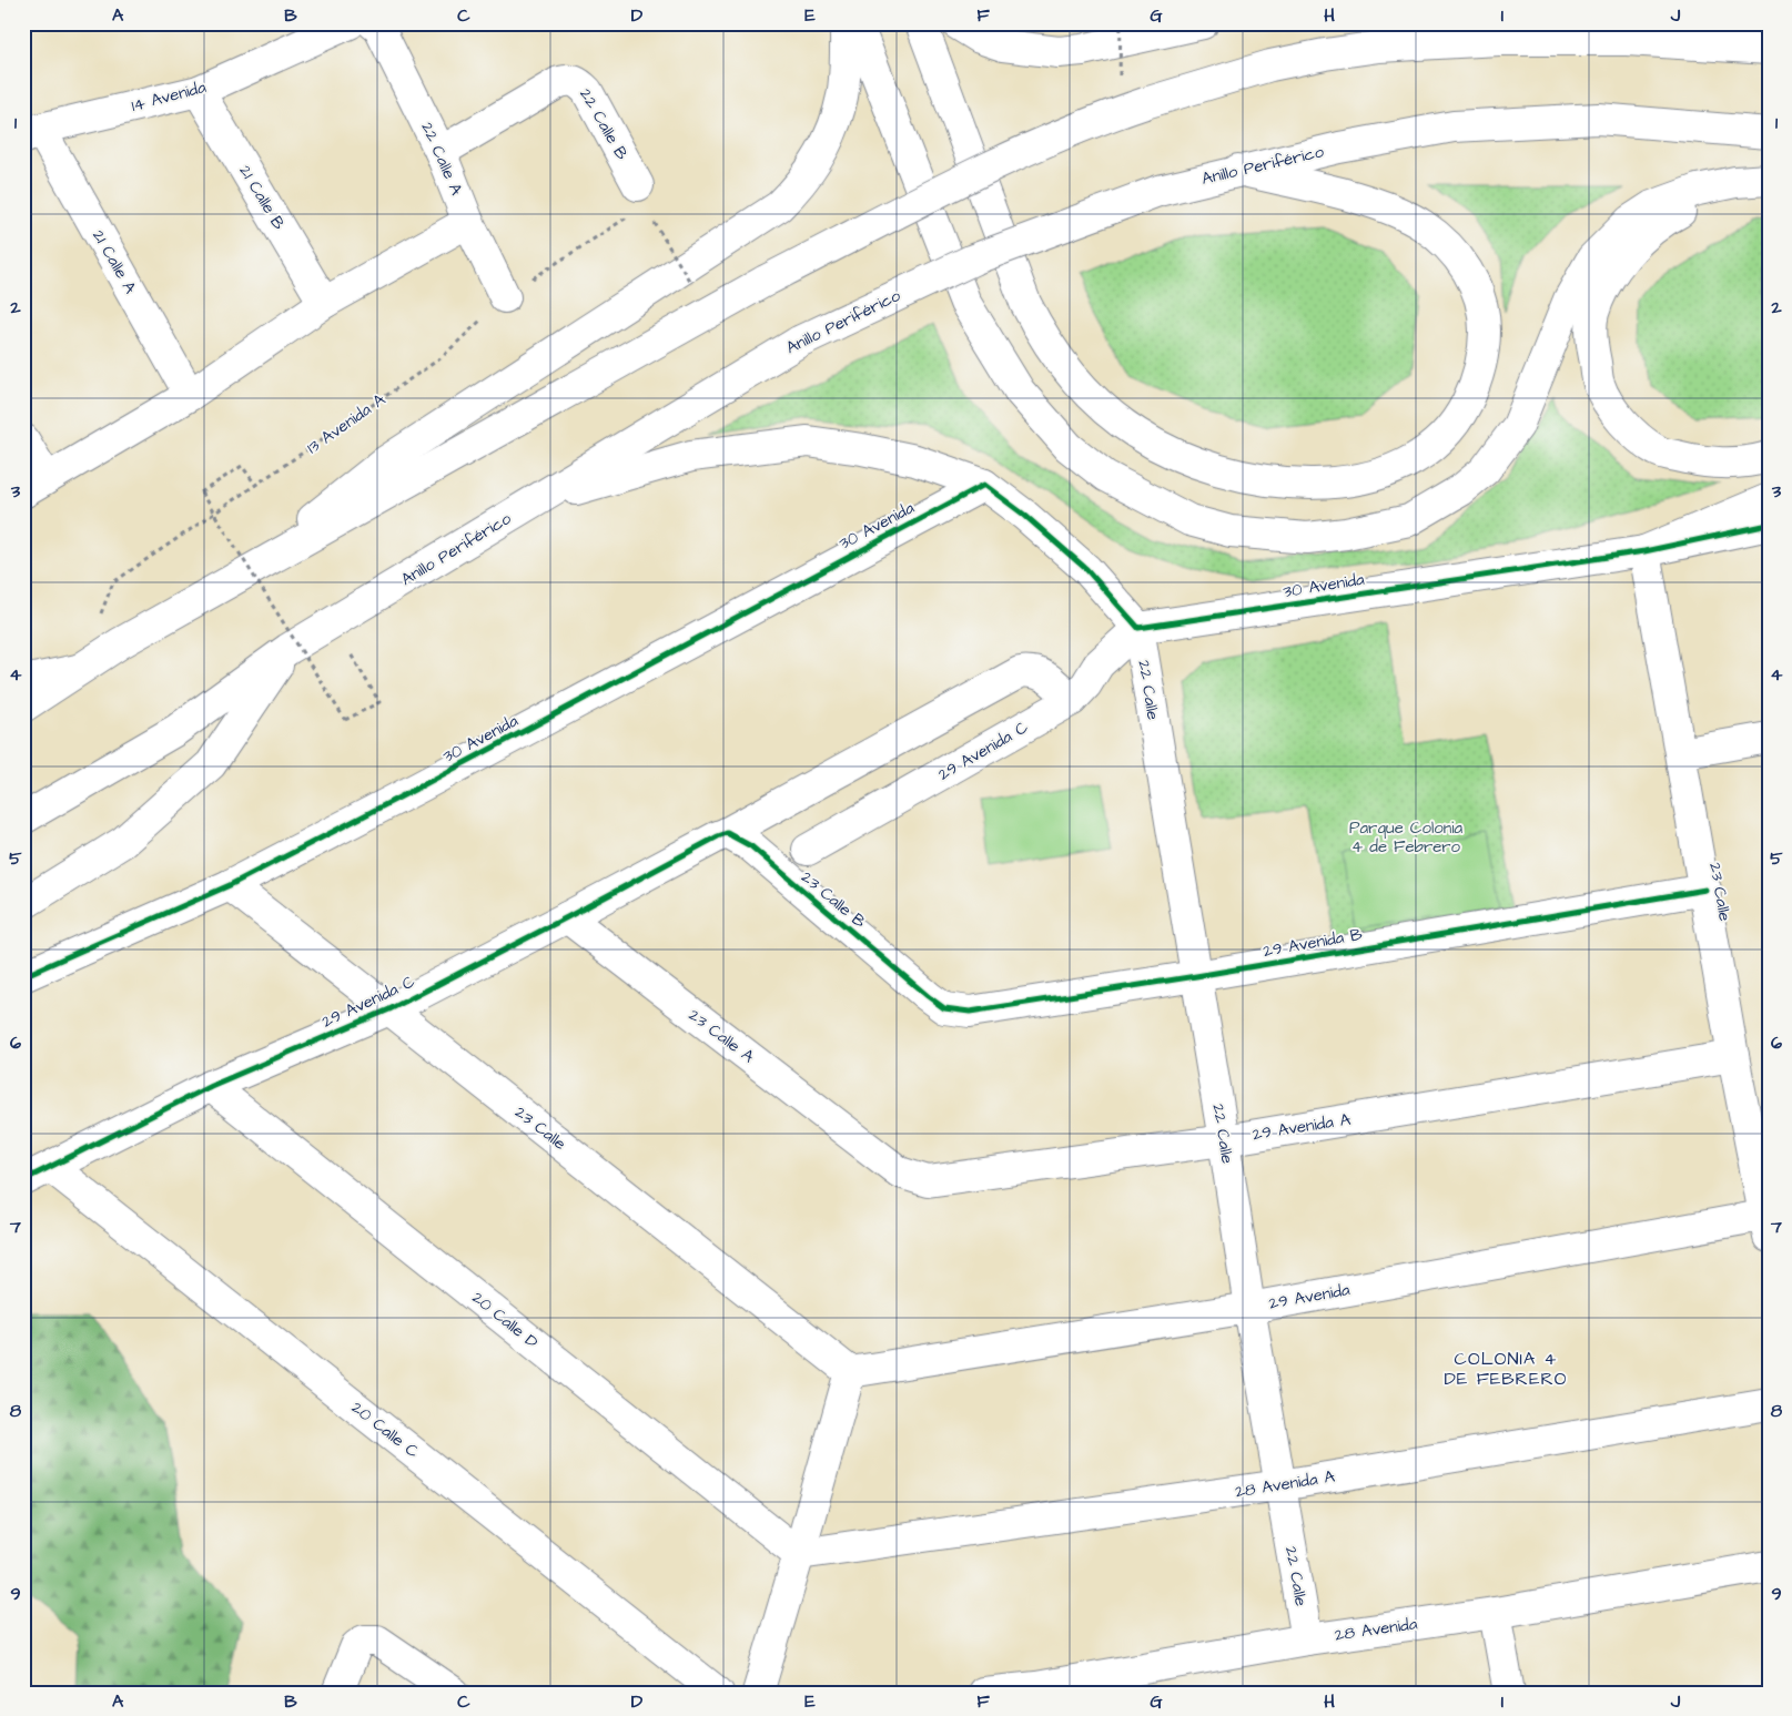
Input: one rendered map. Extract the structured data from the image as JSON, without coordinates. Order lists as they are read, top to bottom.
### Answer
{
  "streets": {
    "main road": [
      "14 Avenida",
      "22 Calle B",
      "22 Calle A",
      "Anillo Periférico",
      "21 Calle B",
      "21 Calle A",
      "30 Avenida",
      "22 Calle",
      "29 Avenida C",
      "23 Calle",
      "23 Calle B",
      "29 Avenida B",
      "23 Calle A",
      "29 Avenida A",
      "29 Avenida",
      "20 Calle D",
      "20 Calle C",
      "28 Avenida A",
      "28 Avenida"
    ],
    "path": ["13 Avenida A"]
  },
  "crossings": [
    ["14 Avenida", "21 Calle B"],
    ["14 Avenida", "21 Calle A"],
    ["22 Calle B", "22 Calle A"],
    ["22 Calle A", "13 Avenida A"],
    ["30 Avenida", "22 Calle"],
    ["30 Avenida", "29 Avenida C"],
    ["30 Avenida", "23 Calle"],
    ["22 Calle", "29 Avenida C"],
    ["22 Calle", "29 Avenida B"],
    ["22 Calle", "29 Avenida A"],
    ["22 Calle", "29 Avenida"],
    ["22 Calle", "28 Avenida A"],
    ["22 Calle", "28 Avenida"],
    ["29 Avenida C", "23 Calle"],
    ["29 Avenida C", "23 Calle B"],
    ["29 Avenida C", "23 Calle A"],
    ["29 Avenida C", "20 Calle D"],
    ["29 Avenida C", "20 Calle C"],
    ["23 Calle", "29 Avenida B"],
    ["23 Calle", "29 Avenida A"],
    ["23 Calle", "29 Avenida"],
    ["23 Calle B", "29 Avenida B"],
    ["23 Calle A", "29 Avenida A"],
    ["20 Calle D", "28 Avenida A"]
  ],
  "districts": ["COLONIA 4 DE FEBRERO"],
  "parks": ["Parque Colonia 4 de Febrero"],
  "grid": {
    "columns": [
      "A",
      "B",
      "C",
      "D",
      "E",
      "F",
      "G",
      "H",
      "I",
      "J"
    ],
    "rows": [
      "1",
      "2",
      "3",
      "4",
      "5",
      "6",
      "7",
      "8",
      "9"
    ]
  }
}
